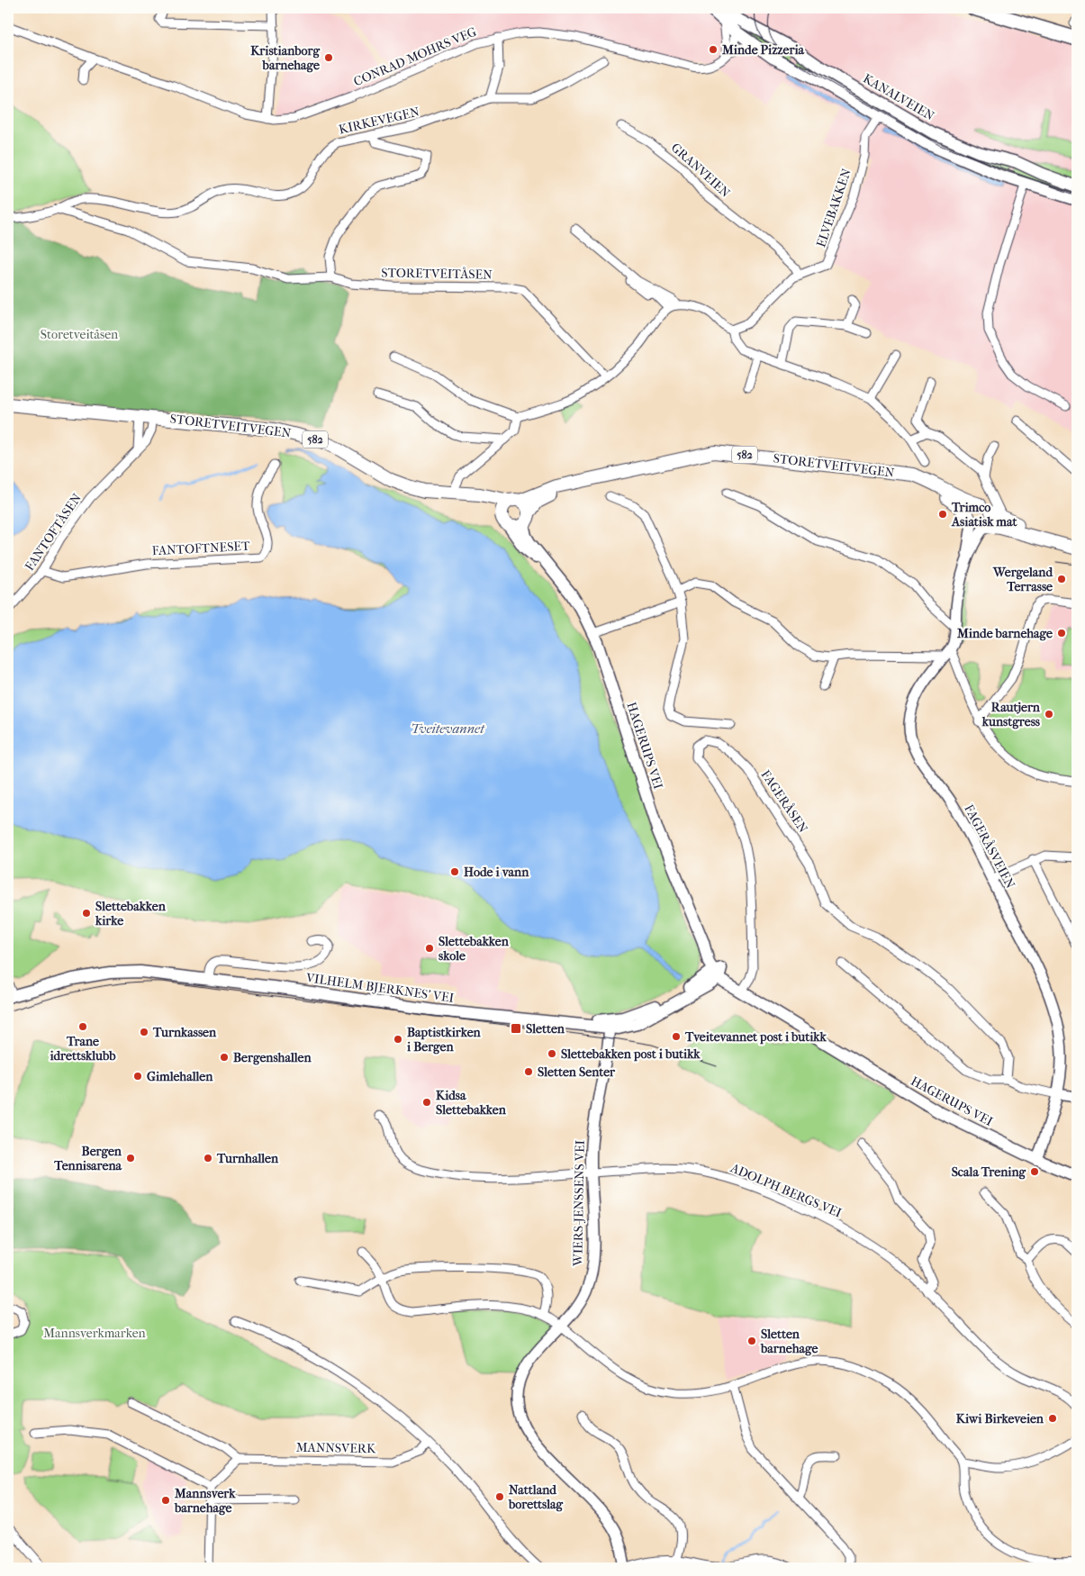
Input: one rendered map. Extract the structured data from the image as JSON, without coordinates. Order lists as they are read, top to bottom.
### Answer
{
  "streets": {
    "main road": [
      "KANALVEIEN",
      "STORETVEITVEGEN",
      "582",
      "HAGERUPS VEI",
      "VILHELM BJERKNES' VEI"
    ],
    "street": [
      "CONRAD MOHRS VEG",
      "KIRKEVEGEN",
      "GRANVEIEN",
      "ELVEBAKKEN",
      "STORETVEITÅSEN",
      "FANTOFTÅSEN",
      "FANTOFTNESET",
      "FAGERÅSEN",
      "FAGERÅSVEIEN",
      "ADOLPH BERGS VEI",
      "WIERS-JENSSENS VEI",
      "MANNSVERK"
    ]
  },
  "crossings": [
    ["CONRAD MOHRS VEG", "KANALVEIEN"],
    ["KANALVEIEN", "ELVEBAKKEN"],
    ["KIRKEVEGEN", "STORETVEITÅSEN"],
    ["GRANVEIEN", "ELVEBAKKEN"],
    ["STORETVEITVEGEN", "582"],
    ["STORETVEITVEGEN", "FANTOFTÅSEN"],
    ["STORETVEITVEGEN", "HAGERUPS VEI"],
    ["STORETVEITVEGEN", "FAGERÅSVEIEN"],
    ["582", "FAGERÅSVEIEN"],
    ["FANTOFTÅSEN", "FANTOFTNESET"],
    ["HAGERUPS VEI", "FAGERÅSEN"],
    ["HAGERUPS VEI", "FAGERÅSVEIEN"],
    ["HAGERUPS VEI", "VILHELM BJERKNES' VEI"],
    ["VILHELM BJERKNES' VEI", "WIERS-JENSSENS VEI"],
    ["ADOLPH BERGS VEI", "WIERS-JENSSENS VEI"]
  ],
  "water": ["Tveitevannet"],
  "parks": ["Storetveitåsen", "Mannsverkmarken"],
  "places": {
    "other": [
      "Minde Pizzeria",
      "Kristianborg barnehage",
      "Trimco Asiatisk mat",
      "Wergeland Terrasse",
      "Minde barnehage",
      "Rautjern kunstgress",
      "Hode i vann",
      "Slettebakken kirke",
      "Slettebakken skole",
      "Trane idrettsklubb",
      "Turnkassen",
      "Tveitevannet post i butikk",
      "Baptistkirken i Bergen",
      "Slettebakken post i butikk",
      "Bergenshallen",
      "Sletten Senter",
      "Gimlehallen",
      "Kidsa Slettebakken",
      "Bergen Tennisarena",
      "Turnhallen",
      "Scala Trening",
      "Sletten barnehage",
      "Kiwi Birkeveien",
      "Nattland borettslag",
      "Mannsverk barnehage"
    ],
    "transit": ["Sletten"]
  }
}
